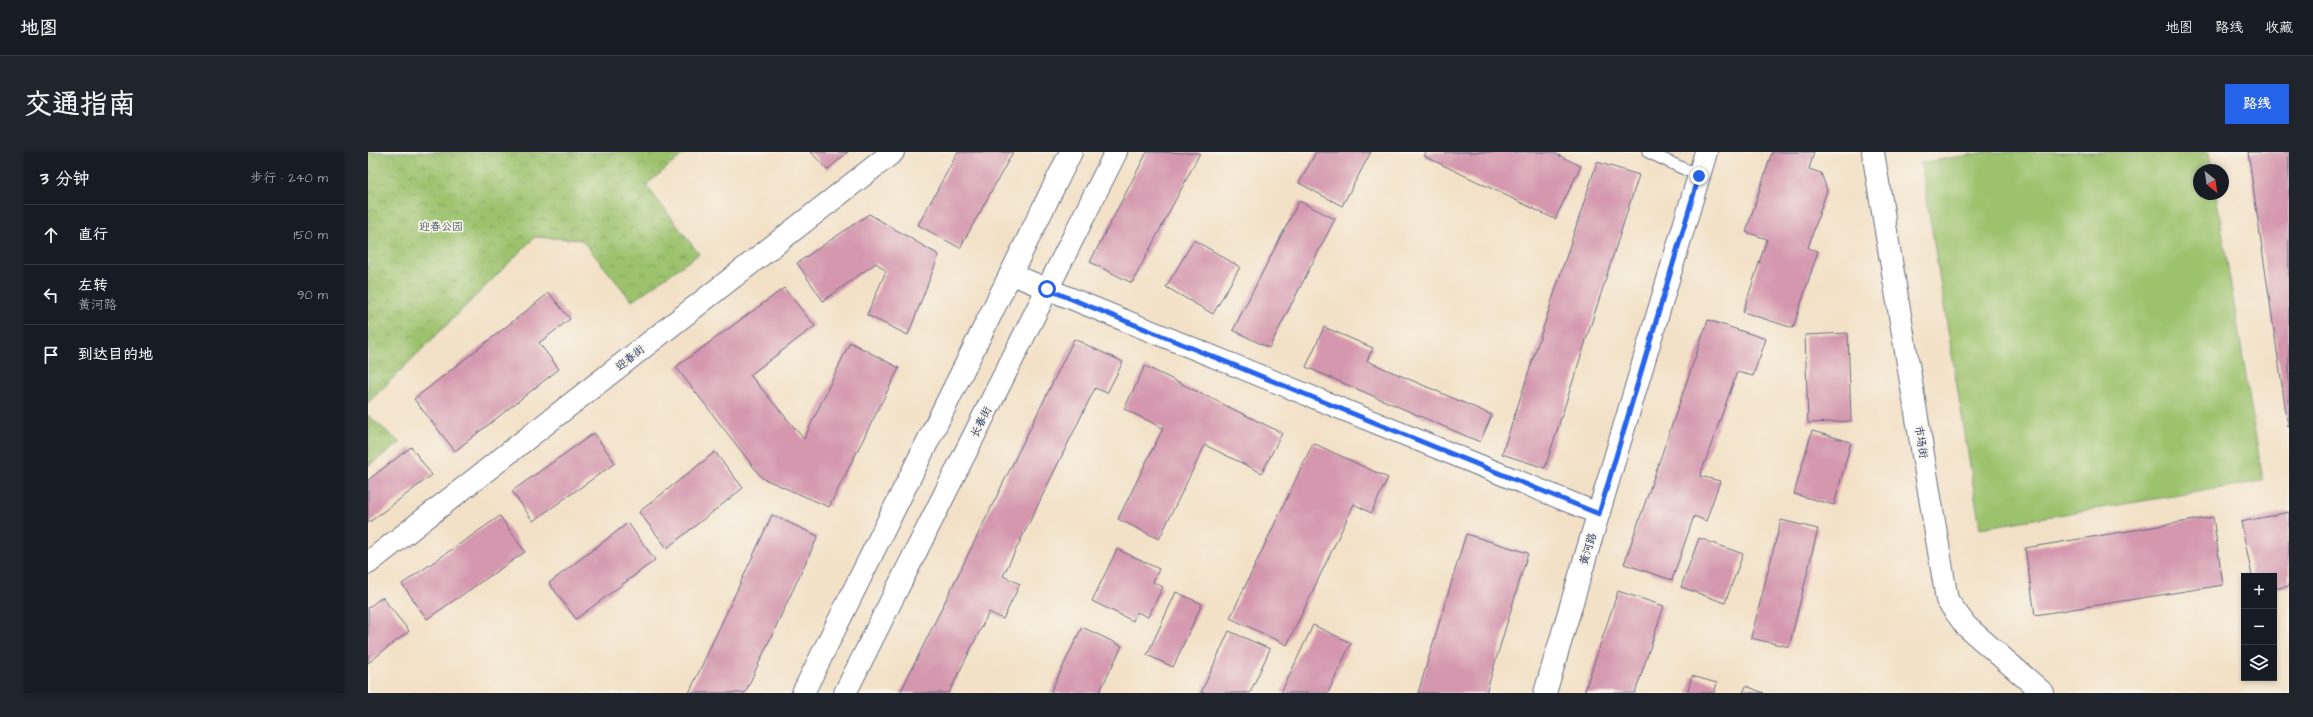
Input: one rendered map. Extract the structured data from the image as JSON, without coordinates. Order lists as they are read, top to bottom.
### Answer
{
  "streets": {
    "street": [
      "迎春街",
      "长春街",
      "市场街",
      "黄河路"
    ]
  },
  "parks": ["迎春公园"],
  "north": "bottom right",
  "page": {
    "header": "地图",
    "nav": ["地图", "路线", "收藏"],
    "title": "交通指南",
    "buttons": "路线",
    "heading": ["3 分钟", "步行 · 240 m"],
    "list": [
      ["直行", "150 m"],
      ["左转", "黄河路", "90 m"],
      "到达目的地"
    ],
    "map_buttons": ["+", "−"]
  }
}
